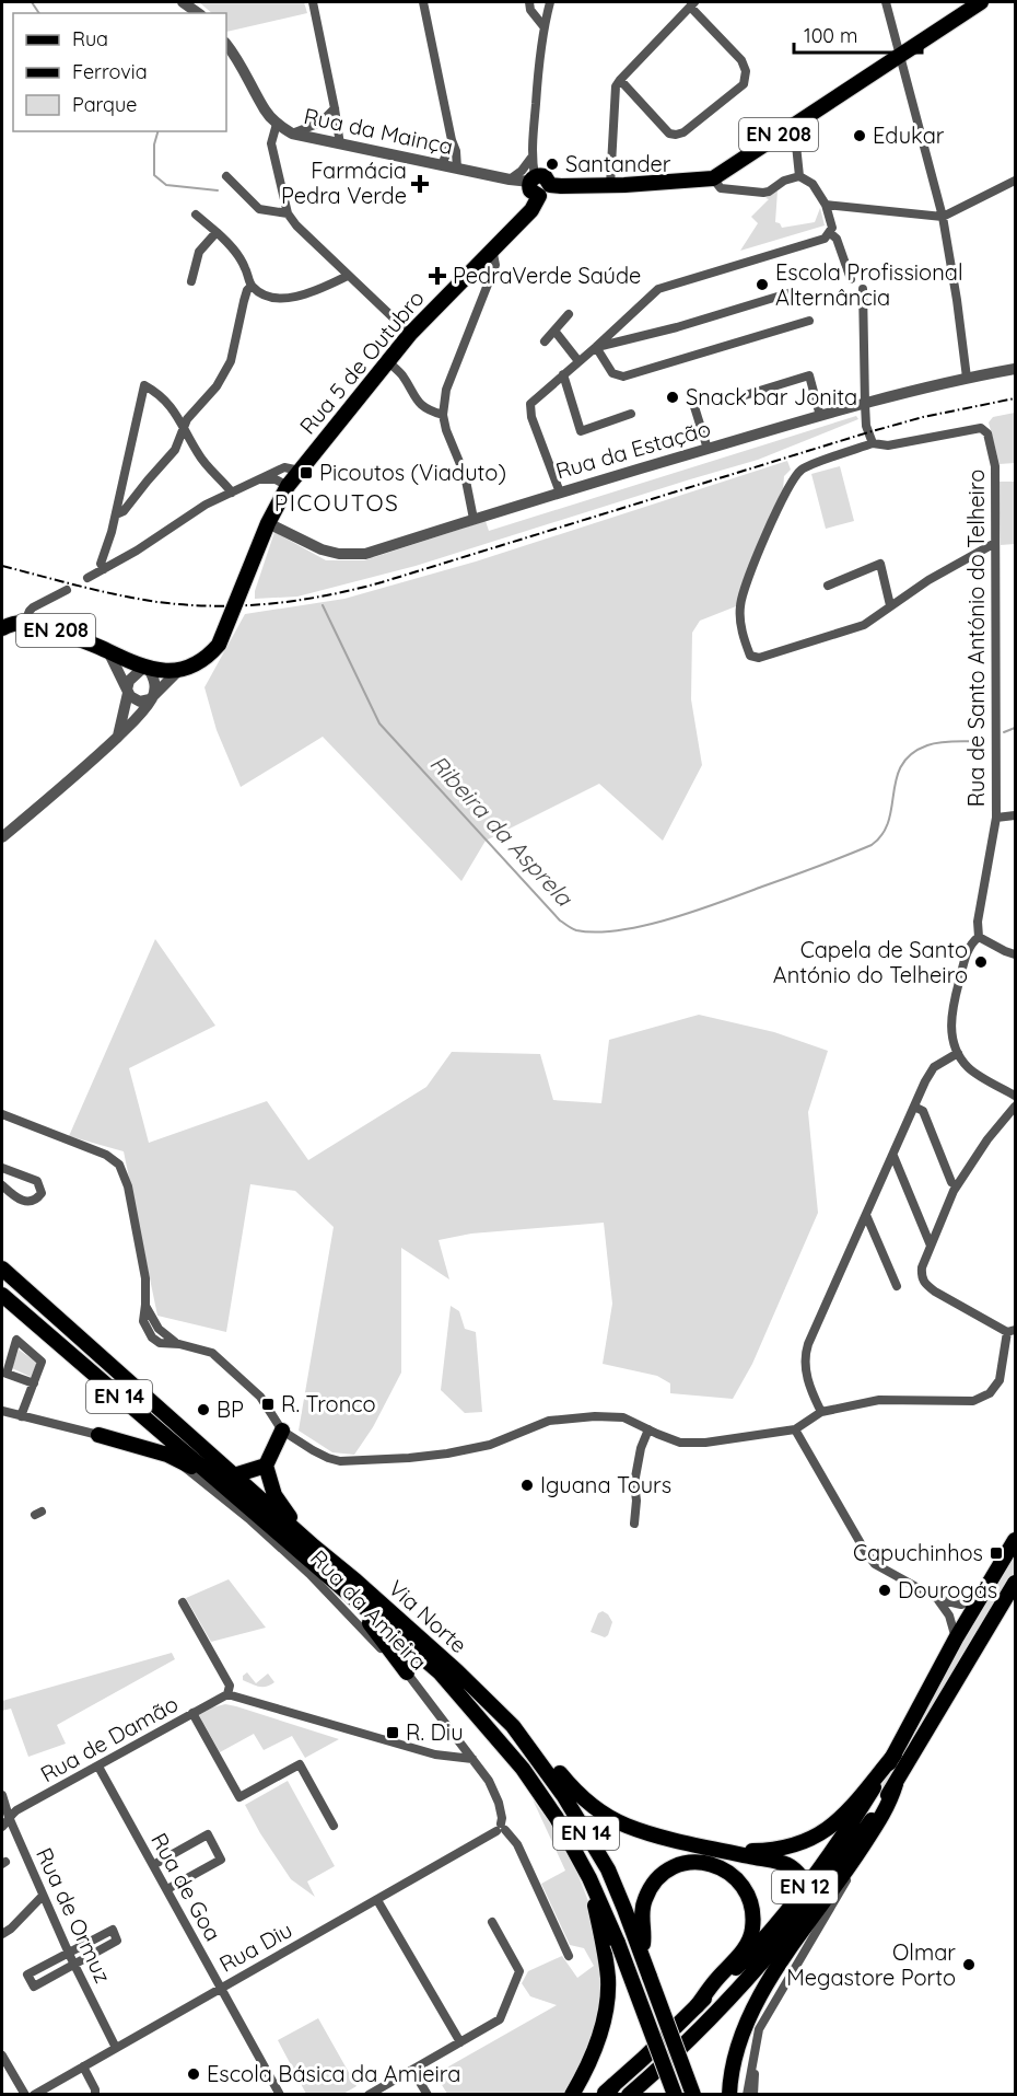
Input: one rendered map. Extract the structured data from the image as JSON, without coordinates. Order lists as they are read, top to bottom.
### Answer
{
  "streets": {
    "main road": [
      "EN 208",
      "Rua 5 de Outubro",
      "EN 14",
      "Via Norte",
      "EN 12"
    ],
    "street": [
      "Rua da Mainça",
      "Rua da Estação",
      "Rua de Santo António do Telheiro",
      "Rua da Amieira",
      "Rua de Damão",
      "Rua de Goa",
      "Rua de Ormuz",
      "Rua Diu"
    ]
  },
  "crossings": [
    ["EN 208", "Rua 5 de Outubro"],
    ["Rua 5 de Outubro", "Rua da Estação"],
    ["Rua da Amieira", "Rua Diu"],
    ["Rua de Damão", "Rua de Goa"],
    ["Rua de Damão", "Rua de Ormuz"],
    ["Rua de Goa", "Rua Diu"],
    ["Rua de Ormuz", "Rua Diu"]
  ],
  "districts": ["PICOUTOS"],
  "water": ["Ribeira da Asprela"],
  "places": {
    "other": [
      "Edukar",
      "Santander",
      "Escola Profissional Alternância",
      "Snack bar Jonita",
      "Capela de Santo António do Telheiro",
      "BP",
      "Iguana Tours",
      "Dourogás",
      "Olmar Megastore Porto",
      "Escola Básica da Amieira"
    ],
    "health": ["Farmácia Pedra Verde", "PedraVerde Saúde"],
    "transit": [
      "Picoutos (Viaduto)",
      "R. Tronco",
      "Capuchinhos",
      "R. Diu"
    ]
  },
  "legend": ["Rua", "Ferrovia", "Parque"],
  "scale_bar": "100 m"
}
